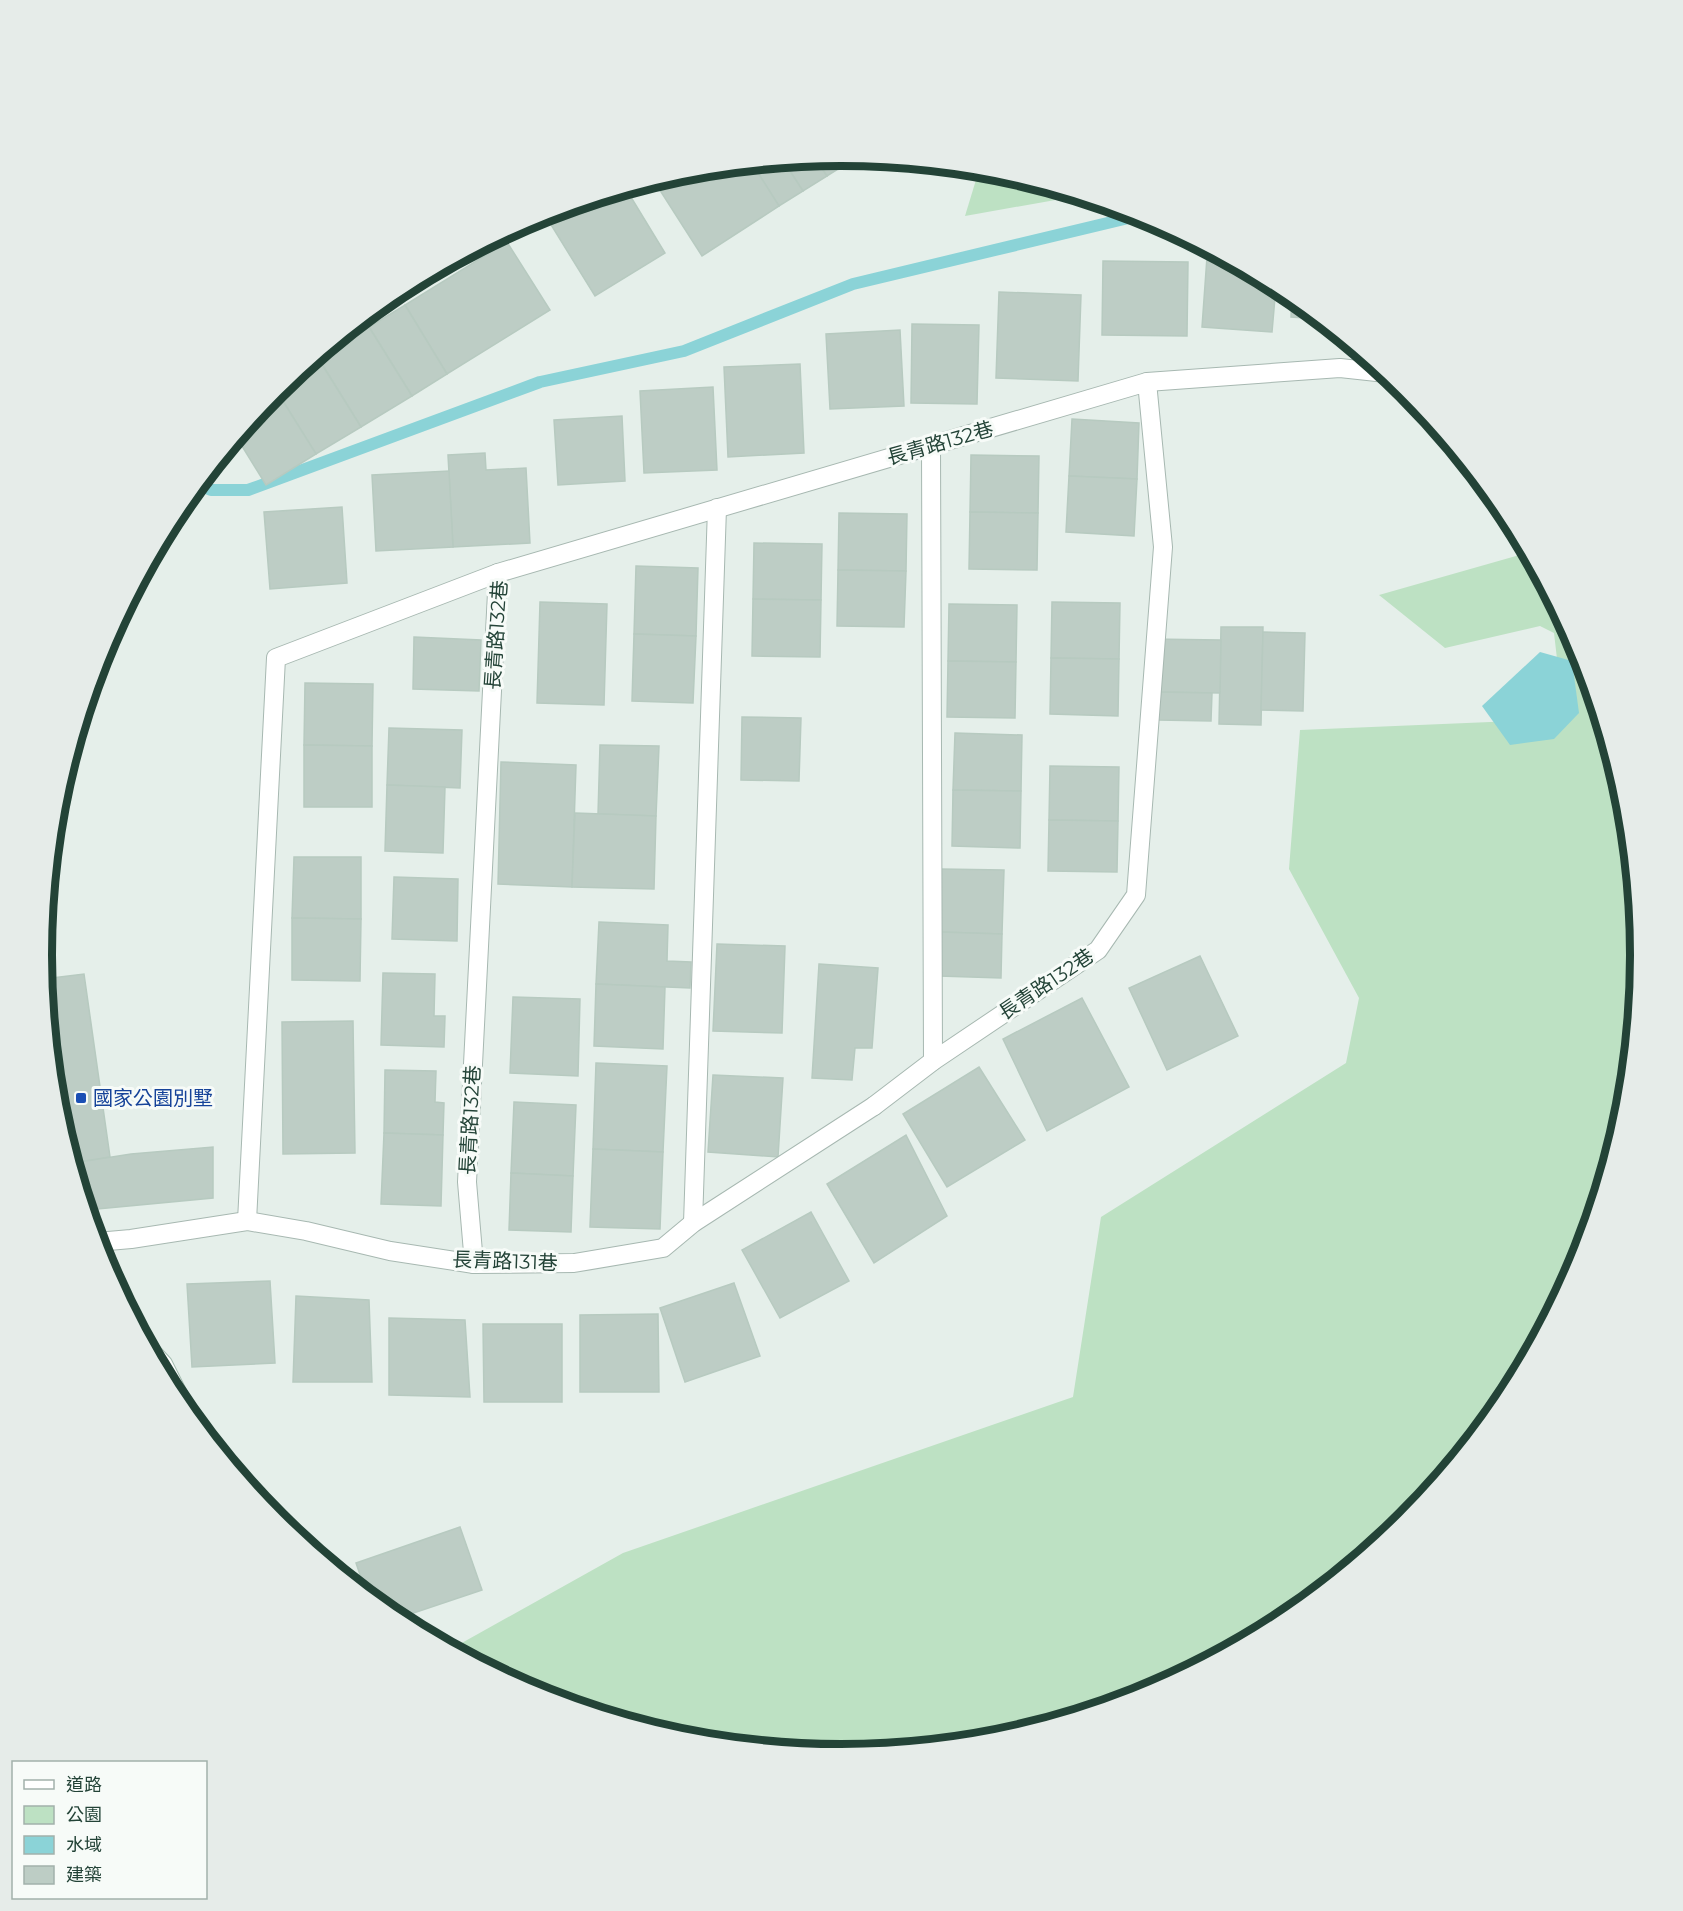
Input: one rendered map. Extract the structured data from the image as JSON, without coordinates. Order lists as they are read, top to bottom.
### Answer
{
  "streets": {
    "street": ["長青路132巷", "長青路131巷"]
  },
  "crossings": [
    ["長青路132巷", "長青路131巷"]
  ],
  "places": {
    "transit": ["國家公園別墅"]
  },
  "legend": [
    "道路",
    "公園",
    "水域",
    "建築"
  ]
}
